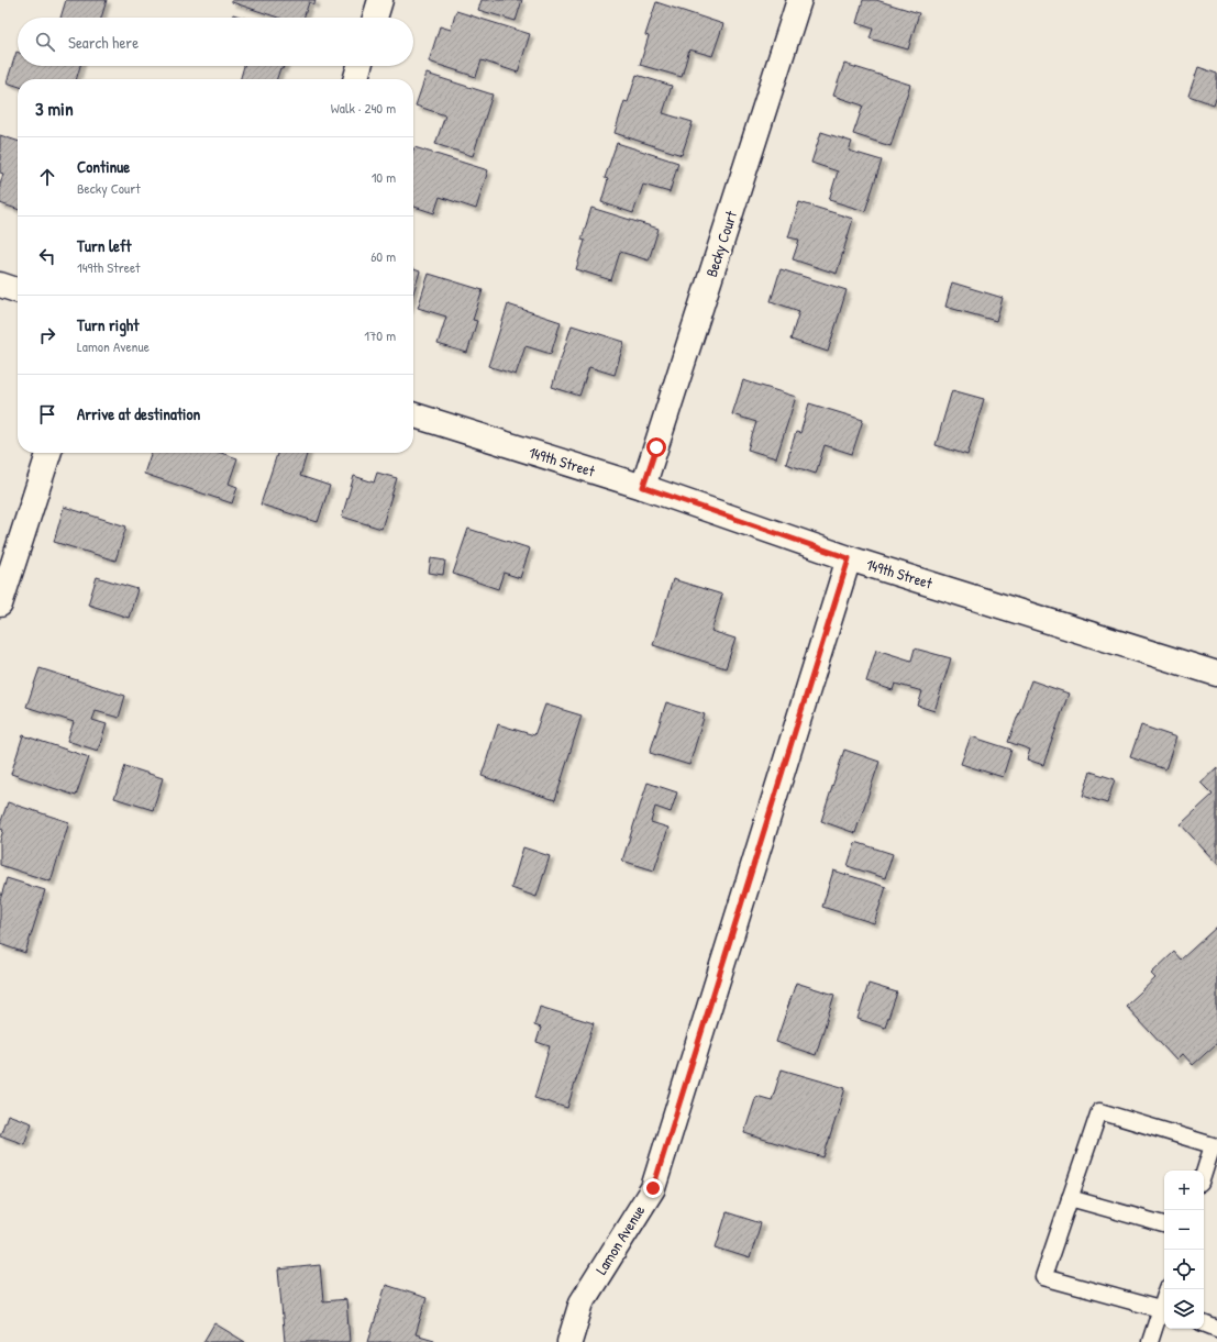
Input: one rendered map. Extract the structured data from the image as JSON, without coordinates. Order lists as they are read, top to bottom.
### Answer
{
  "streets": {
    "street": ["Becky Court", "149th Street", "Lamon Avenue"]
  },
  "crossings": [
    ["Becky Court", "149th Street"],
    ["149th Street", "Lamon Avenue"]
  ],
  "page": {
    "search": "Search here",
    "heading": ["3 min", "Walk · 240 m"],
    "list": [
      ["Continue", "Becky Court", "10 m"],
      ["Turn left", "149th Street", "60 m"],
      ["Turn right", "Lamon Avenue", "170 m"],
      "Arrive at destination"
    ],
    "map_buttons": ["+", "−"]
  }
}
